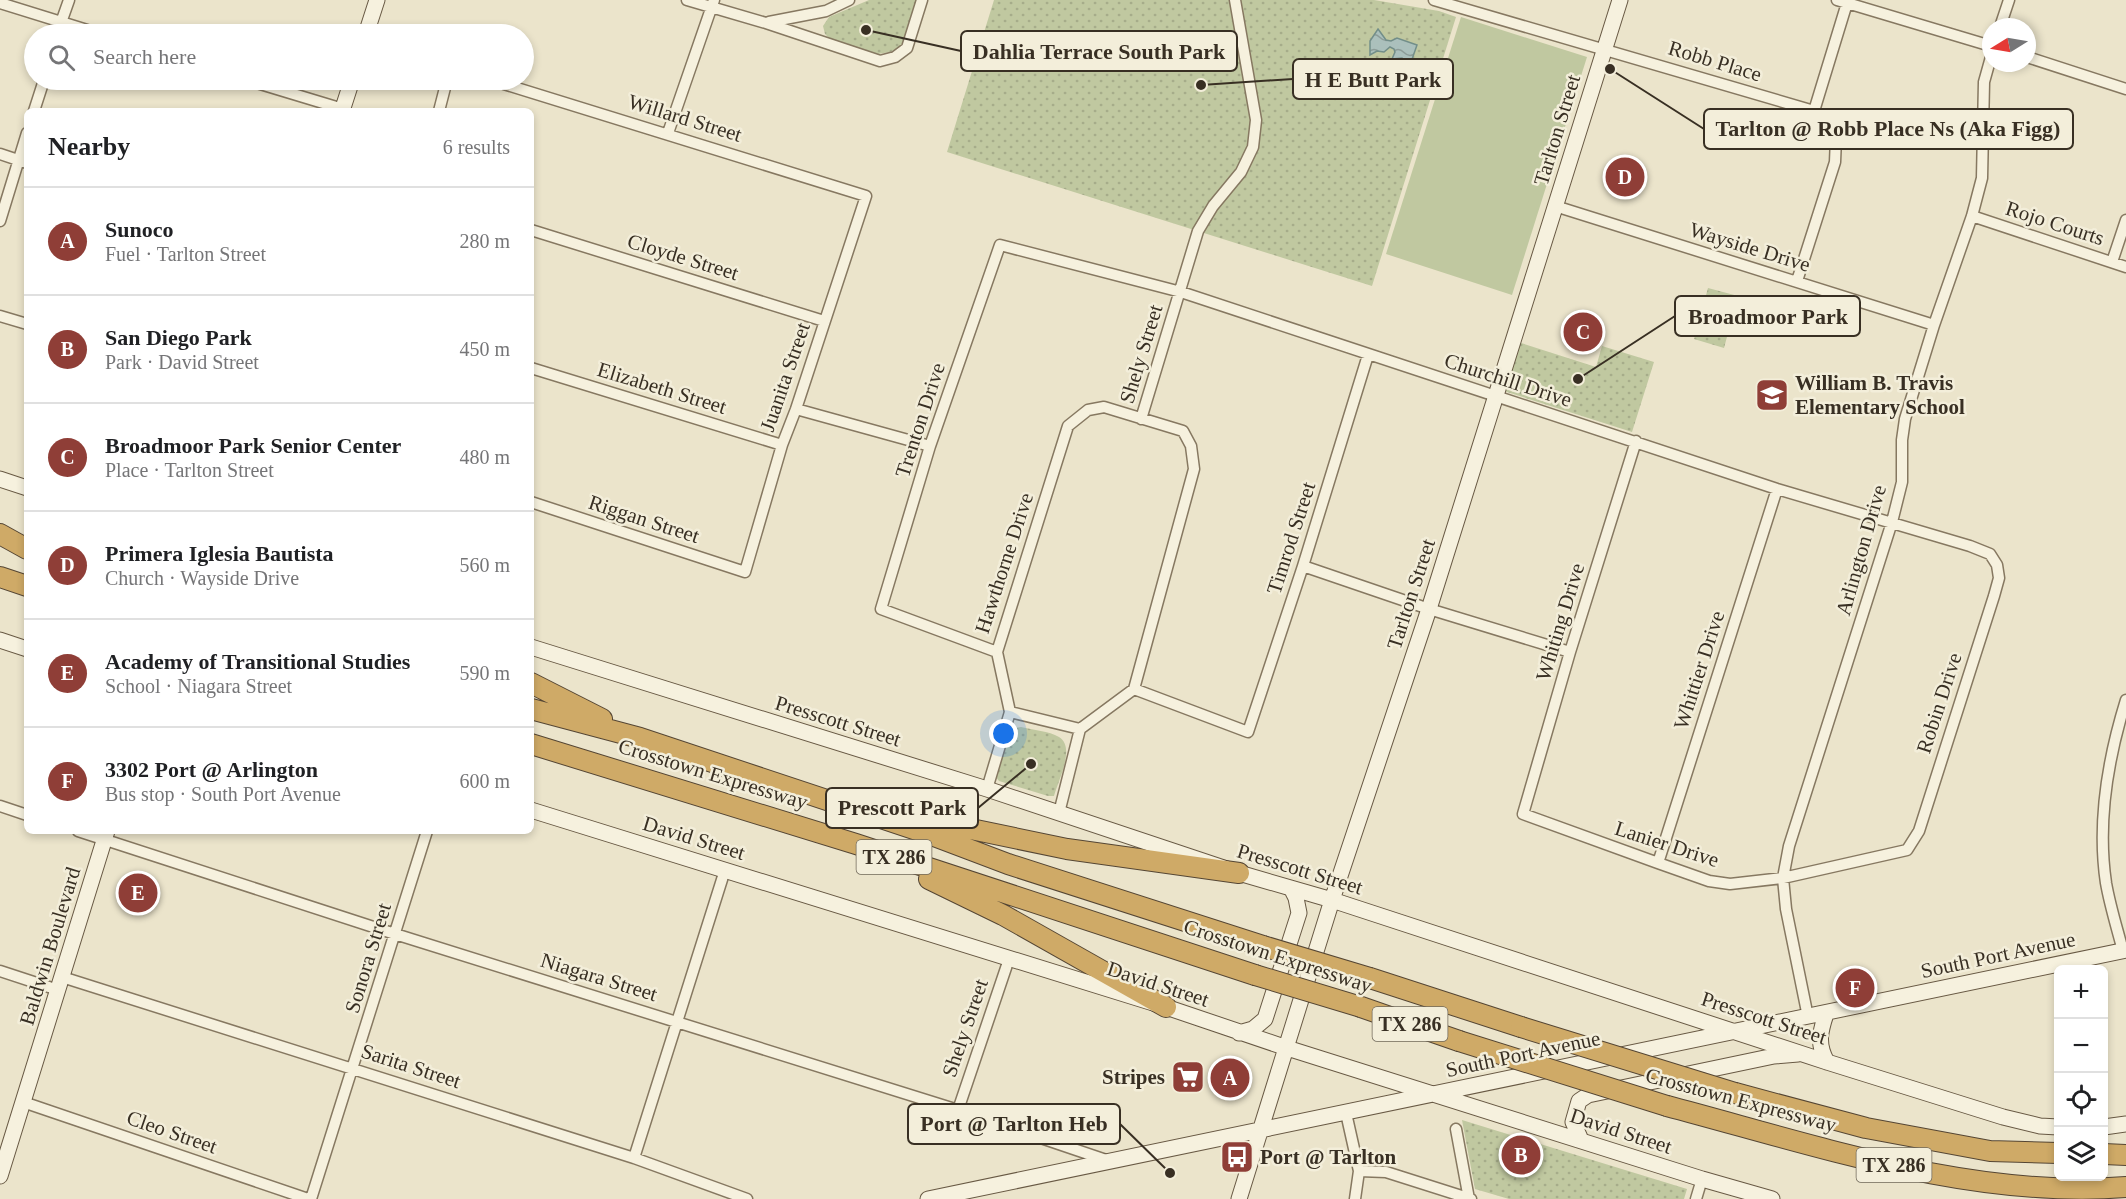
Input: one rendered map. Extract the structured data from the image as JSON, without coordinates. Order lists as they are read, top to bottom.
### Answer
{
  "streets": {
    "highway": ["Crosstown Expressway", "TX 286"],
    "main road": [
      "Tarlton Street",
      "Presscott Street",
      "David Street",
      "Baldwin Boulevard",
      "South Port Avenue"
    ],
    "street": [
      "Robb Place",
      "Willard Street",
      "Rojo Courts",
      "Wayside Drive",
      "Cloyde Street",
      "Shely Street",
      "Juanita Street",
      "Churchill Drive",
      "Elizabeth Street",
      "Trenton Drive",
      "Riggan Street",
      "Timrod Street",
      "Arlington Drive",
      "Hawthorne Drive",
      "Whiting Drive",
      "Whittier Drive",
      "Robin Drive",
      "Lanier Drive",
      "Sonora Street",
      "Niagara Street",
      "Sarita Street",
      "Cleo Street"
    ]
  },
  "crossings": [
    ["Robb Place", "Tarlton Street"],
    ["Willard Street", "Juanita Street"],
    ["Tarlton Street", "Wayside Drive"],
    ["Tarlton Street", "Churchill Drive"],
    ["Tarlton Street", "Presscott Street"],
    ["Tarlton Street", "David Street"],
    ["Tarlton Street", "South Port Avenue"],
    ["Rojo Courts", "Arlington Drive"],
    ["Wayside Drive", "Arlington Drive"],
    ["Cloyde Street", "Juanita Street"],
    ["Shely Street", "Churchill Drive"],
    ["Shely Street", "Timrod Street"],
    ["Shely Street", "Hawthorne Drive"],
    ["Shely Street", "David Street"],
    ["Shely Street", "Niagara Street"],
    ["Juanita Street", "Elizabeth Street"],
    ["Juanita Street", "Riggan Street"],
    ["Churchill Drive", "Trenton Drive"],
    ["Churchill Drive", "Timrod Street"],
    ["Churchill Drive", "Arlington Drive"],
    ["Churchill Drive", "Whiting Drive"],
    ["Churchill Drive", "Whittier Drive"],
    ["Churchill Drive", "Robin Drive"],
    ["Trenton Drive", "Hawthorne Drive"],
    ["Arlington Drive", "Lanier Drive"],
    ["Arlington Drive", "South Port Avenue"],
    ["Hawthorne Drive", "Presscott Street"],
    ["Whiting Drive", "Lanier Drive"],
    ["Whittier Drive", "Lanier Drive"],
    ["Robin Drive", "Lanier Drive"],
    ["Presscott Street", "South Port Avenue"],
    ["David Street", "South Port Avenue"],
    ["Baldwin Boulevard", "Niagara Street"],
    ["Baldwin Boulevard", "Sarita Street"],
    ["Baldwin Boulevard", "Cleo Street"],
    ["South Port Avenue", "Niagara Street"],
    ["Sonora Street", "Niagara Street"],
    ["Sonora Street", "Sarita Street"],
    ["Sonora Street", "Cleo Street"]
  ],
  "places": {
    "other": [
      "Dahlia Terrace South Park",
      "Tarlton @ Robb Place Ns (Aka Figg)",
      "H E Butt Park",
      "Broadmoor Park",
      "Prescott Park",
      "Port @ Tarlton Heb"
    ],
    "school or university": ["William B. Travis Elementary School"],
    "supermarket": ["Stripes"],
    "bus stop": ["Port @ Tarlton"]
  },
  "north": "left",
  "page": {
    "search": "Search here",
    "heading": ["Nearby", "6 results"],
    "pins": [
      "D",
      "C",
      "E",
      "F",
      "A",
      "B"
    ],
    "list": [
      {
        "mark": "A",
        "name": "Sunoco",
        "note": "Fuel · Tarlton Street",
        "value": "280 m"
      },
      {
        "mark": "B",
        "name": "San Diego Park",
        "note": "Park · David Street",
        "value": "450 m"
      },
      {
        "mark": "C",
        "name": "Broadmoor Park Senior Center",
        "note": "Place · Tarlton Street",
        "value": "480 m"
      },
      {
        "mark": "D",
        "name": "Primera Iglesia Bautista",
        "note": "Church · Wayside Drive",
        "value": "560 m"
      },
      {
        "mark": "E",
        "name": "Academy of Transitional Studies",
        "note": "School · Niagara Street",
        "value": "590 m"
      },
      {
        "mark": "F",
        "name": "3302 Port @ Arlington",
        "note": "Bus stop · South Port Avenue",
        "value": "600 m"
      }
    ],
    "map_buttons": ["+", "−"]
  }
}
